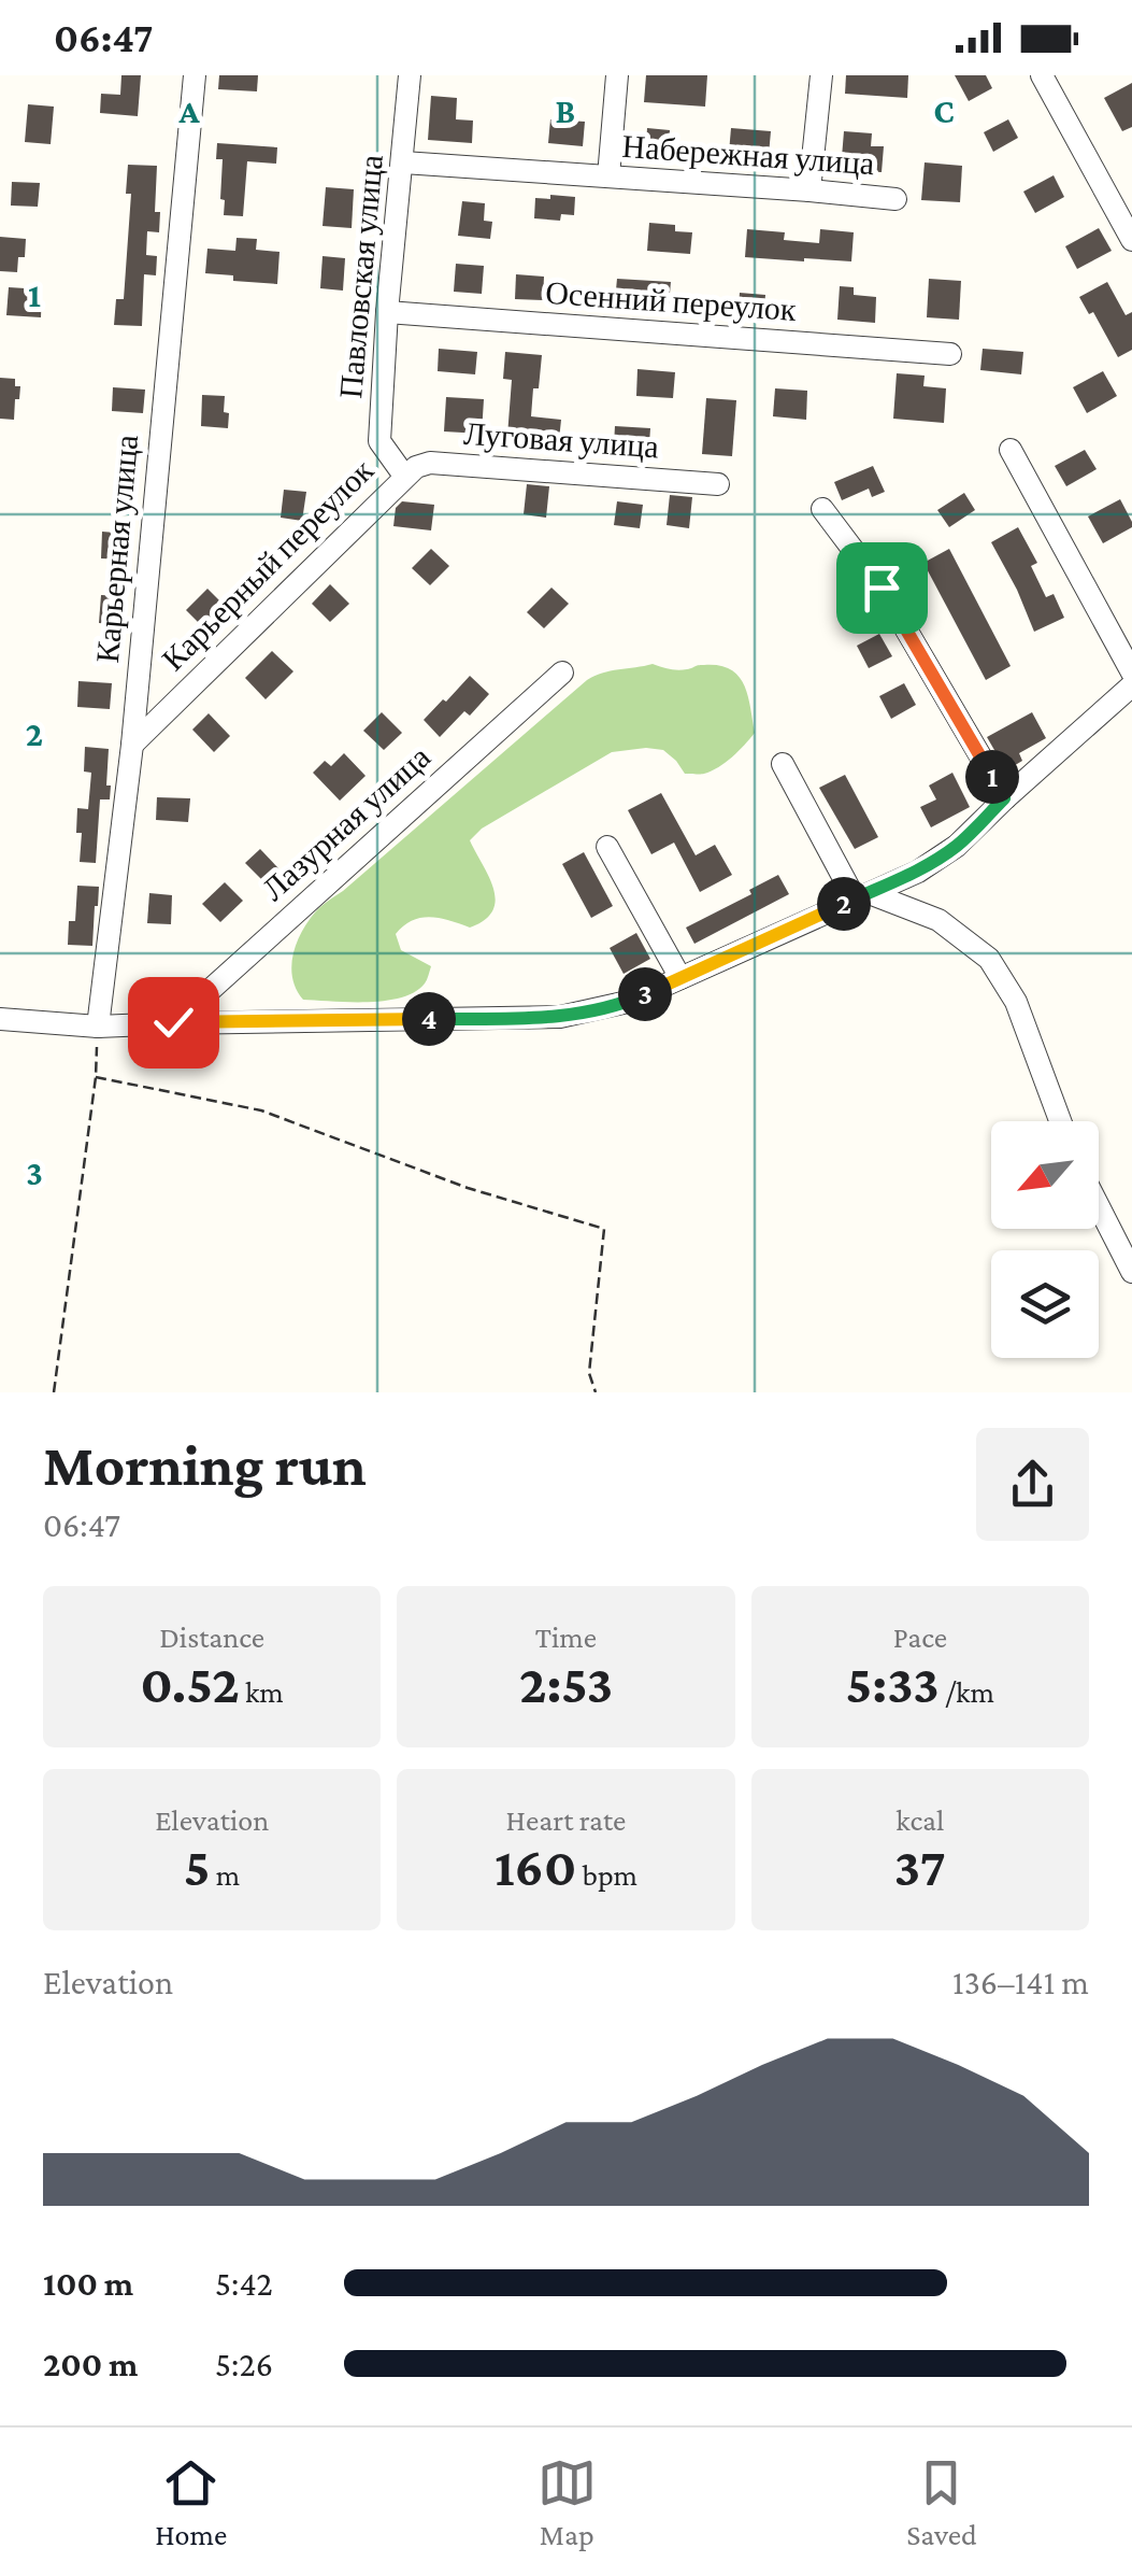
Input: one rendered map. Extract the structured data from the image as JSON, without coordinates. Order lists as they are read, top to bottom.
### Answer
{
  "streets": {
    "street": [
      "Набережная улица",
      "Павловская улица",
      "Осенний переулок",
      "Луговая улица",
      "Карьерная улица",
      "Карьерный переулок",
      "Лазурная улица"
    ]
  },
  "crossings": [
    ["Набережная улица", "Павловская улица"],
    ["Павловская улица", "Осенний переулок"],
    ["Павловская улица", "Луговая улица"],
    ["Павловская улица", "Карьерный переулок"],
    ["Луговая улица", "Карьерный переулок"],
    ["Карьерная улица", "Карьерный переулок"]
  ],
  "north": "bottom left",
  "page": {
    "status": "06:47",
    "pins": [
      "1",
      "2",
      "3",
      "4"
    ],
    "heading": ["Morning run", "06:47"],
    "stats": [
      ["Distance", "0.52 km"],
      ["Time", "2:53"],
      ["Pace", "5:33 /km"],
      ["Elevation", "5 m"],
      ["Heart rate", "160 bpm"],
      ["kcal", "37"]
    ],
    "chart": ["Elevation", "136–141 m"],
    "list": [
      {
        "name": "100 m",
        "note": "5:42"
      },
      {
        "name": "200 m",
        "note": "5:26"
      }
    ],
    "tabs": ["Home", "Map", "Saved"]
  },
  "grid": {
    "columns": ["A", "B", "C"],
    "rows": ["1", "2", "3"]
  }
}
